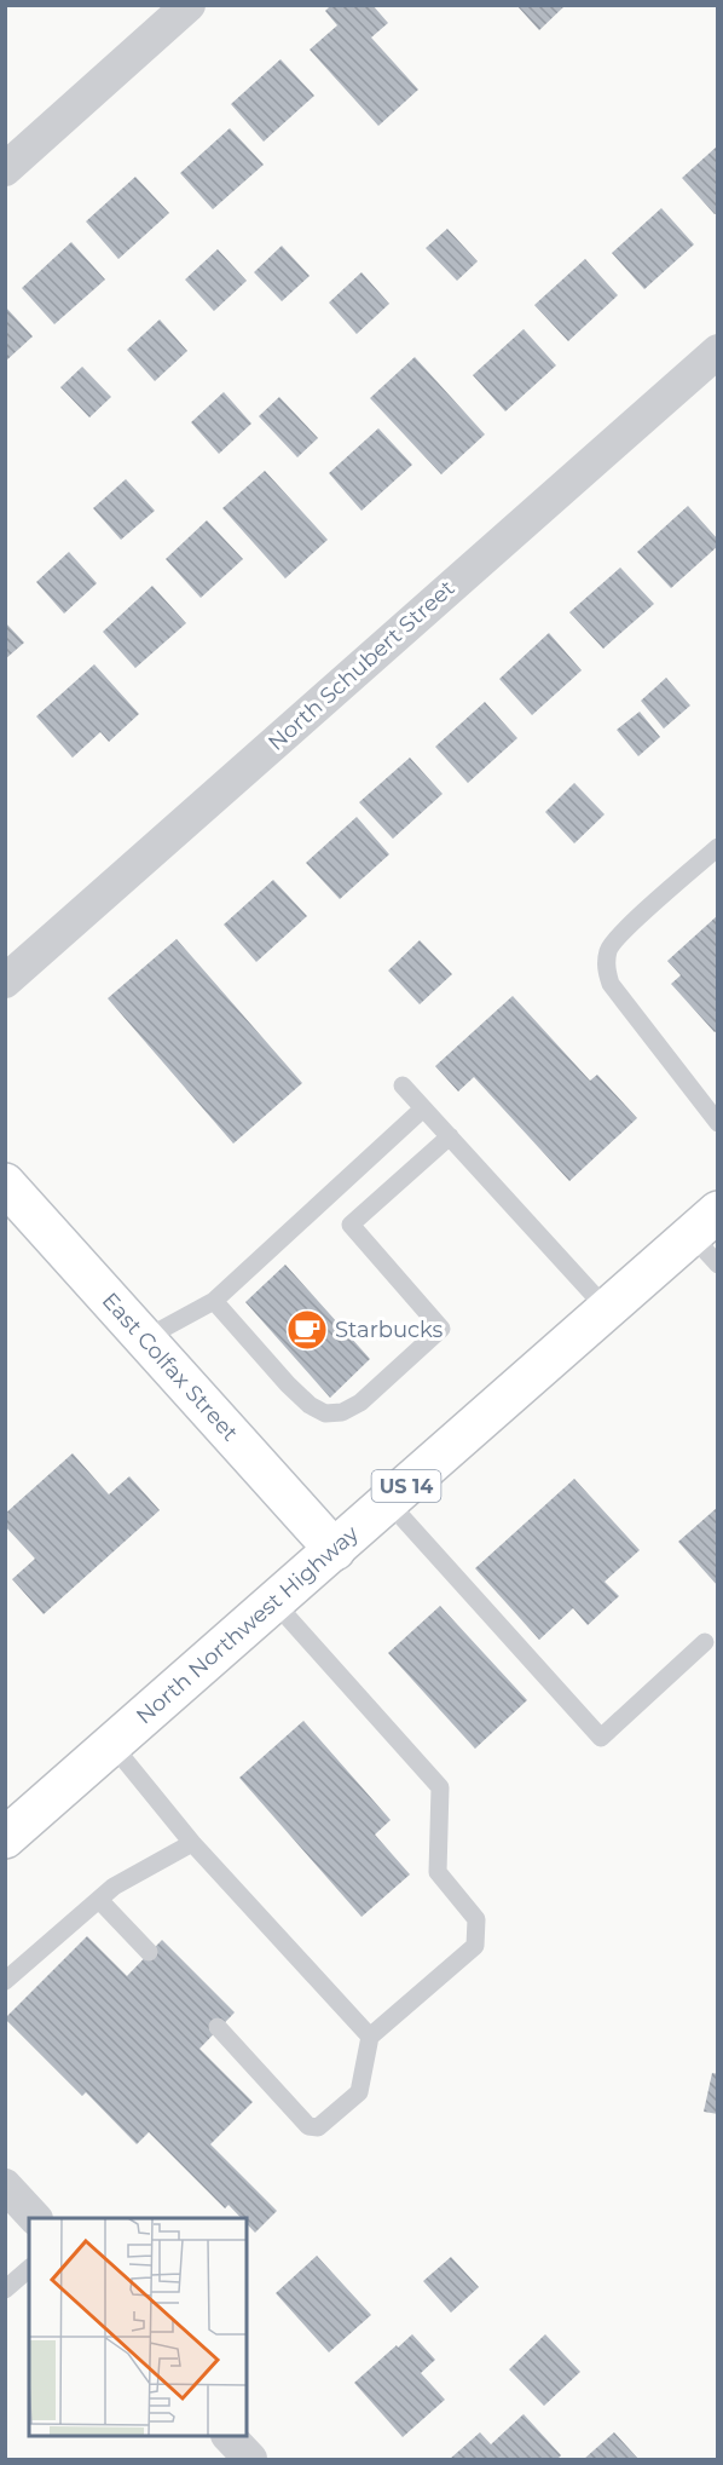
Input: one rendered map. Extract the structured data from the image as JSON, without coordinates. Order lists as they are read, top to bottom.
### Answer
{
  "streets": {
    "main road": ["East Colfax Street", "US 14", "North Northwest Highway"],
    "street": ["North Schubert Street"]
  },
  "crossings": [
    ["East Colfax Street", "North Northwest Highway"]
  ],
  "places": {
    "cafe": ["Starbucks"]
  }
}
